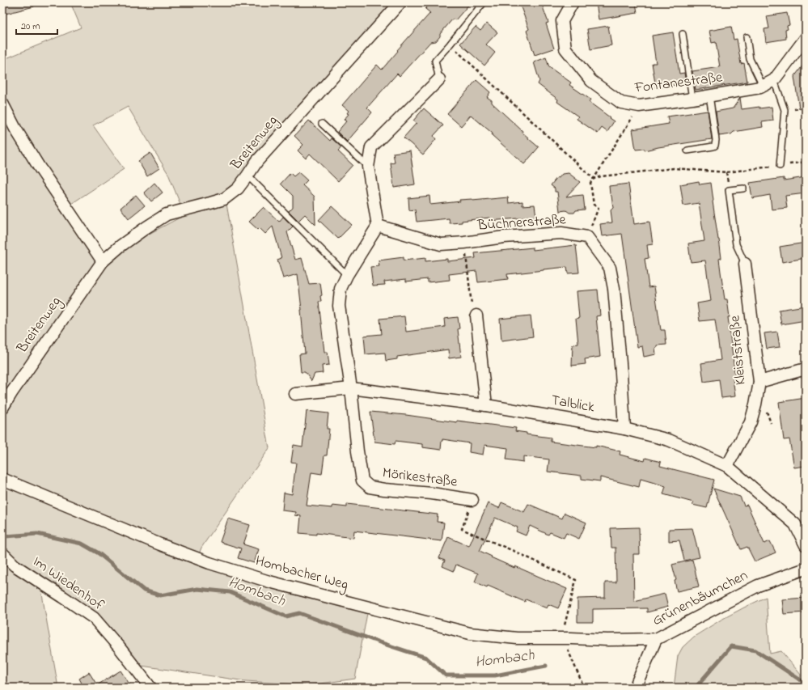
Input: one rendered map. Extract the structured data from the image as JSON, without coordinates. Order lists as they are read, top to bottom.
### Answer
{
  "streets": {
    "street": [
      "Fontanestraße",
      "Breitenweg",
      "Büchnerstraße",
      "Kleiststraße",
      "Talblick",
      "Mörikestraße",
      "Hombacher Weg",
      "Im Wiedenhof",
      "Grünenbäumchen"
    ]
  },
  "crossings": [
    ["Büchnerstraße", "Mörikestraße"],
    ["Kleiststraße", "Talblick"],
    ["Talblick", "Mörikestraße"],
    ["Hombacher Weg", "Grünenbäumchen"]
  ],
  "water": ["Hombach"],
  "scale_bar": "20 m"
}
